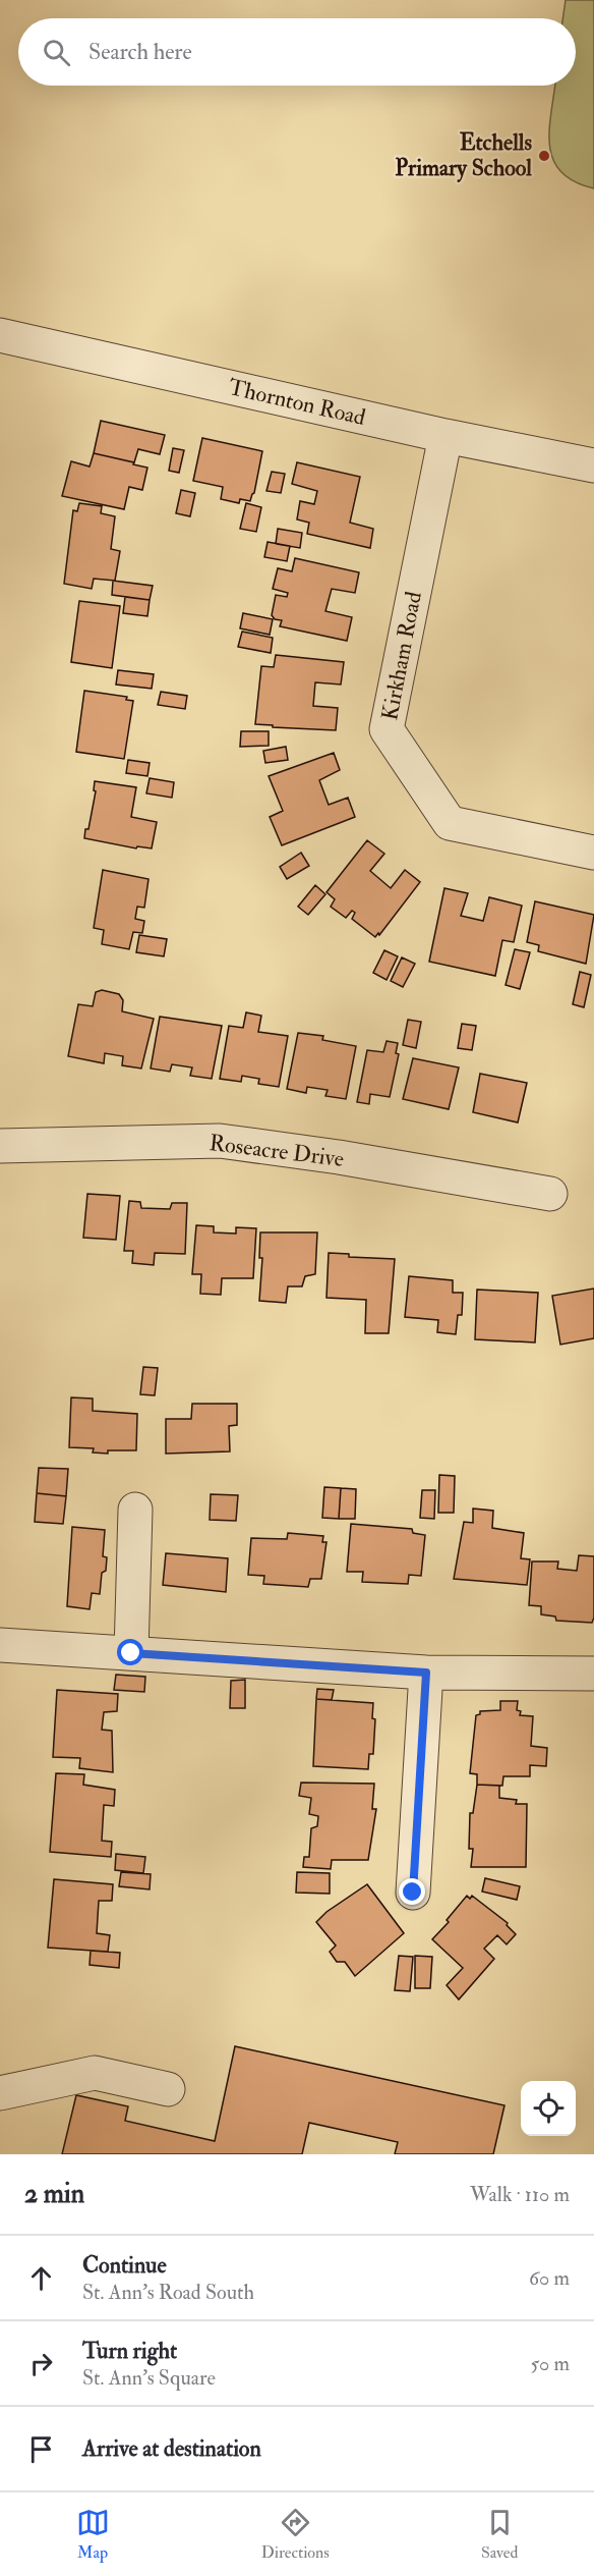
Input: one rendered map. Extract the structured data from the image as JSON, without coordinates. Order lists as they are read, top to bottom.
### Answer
{
  "streets": {
    "street": ["Thornton Road", "Kirkham Road", "Roseacre Drive"]
  },
  "crossings": [
    ["Thornton Road", "Kirkham Road"]
  ],
  "places": ["Etchells Primary School"],
  "page": {
    "search": "Search here",
    "heading": ["2 min", "Walk · 110 m"],
    "list": [
      ["Continue", "St. Ann's Road South", "60 m"],
      ["Turn right", "St. Ann's Square", "50 m"],
      "Arrive at destination"
    ],
    "nav": ["Map", "Directions", "Saved"]
  }
}
